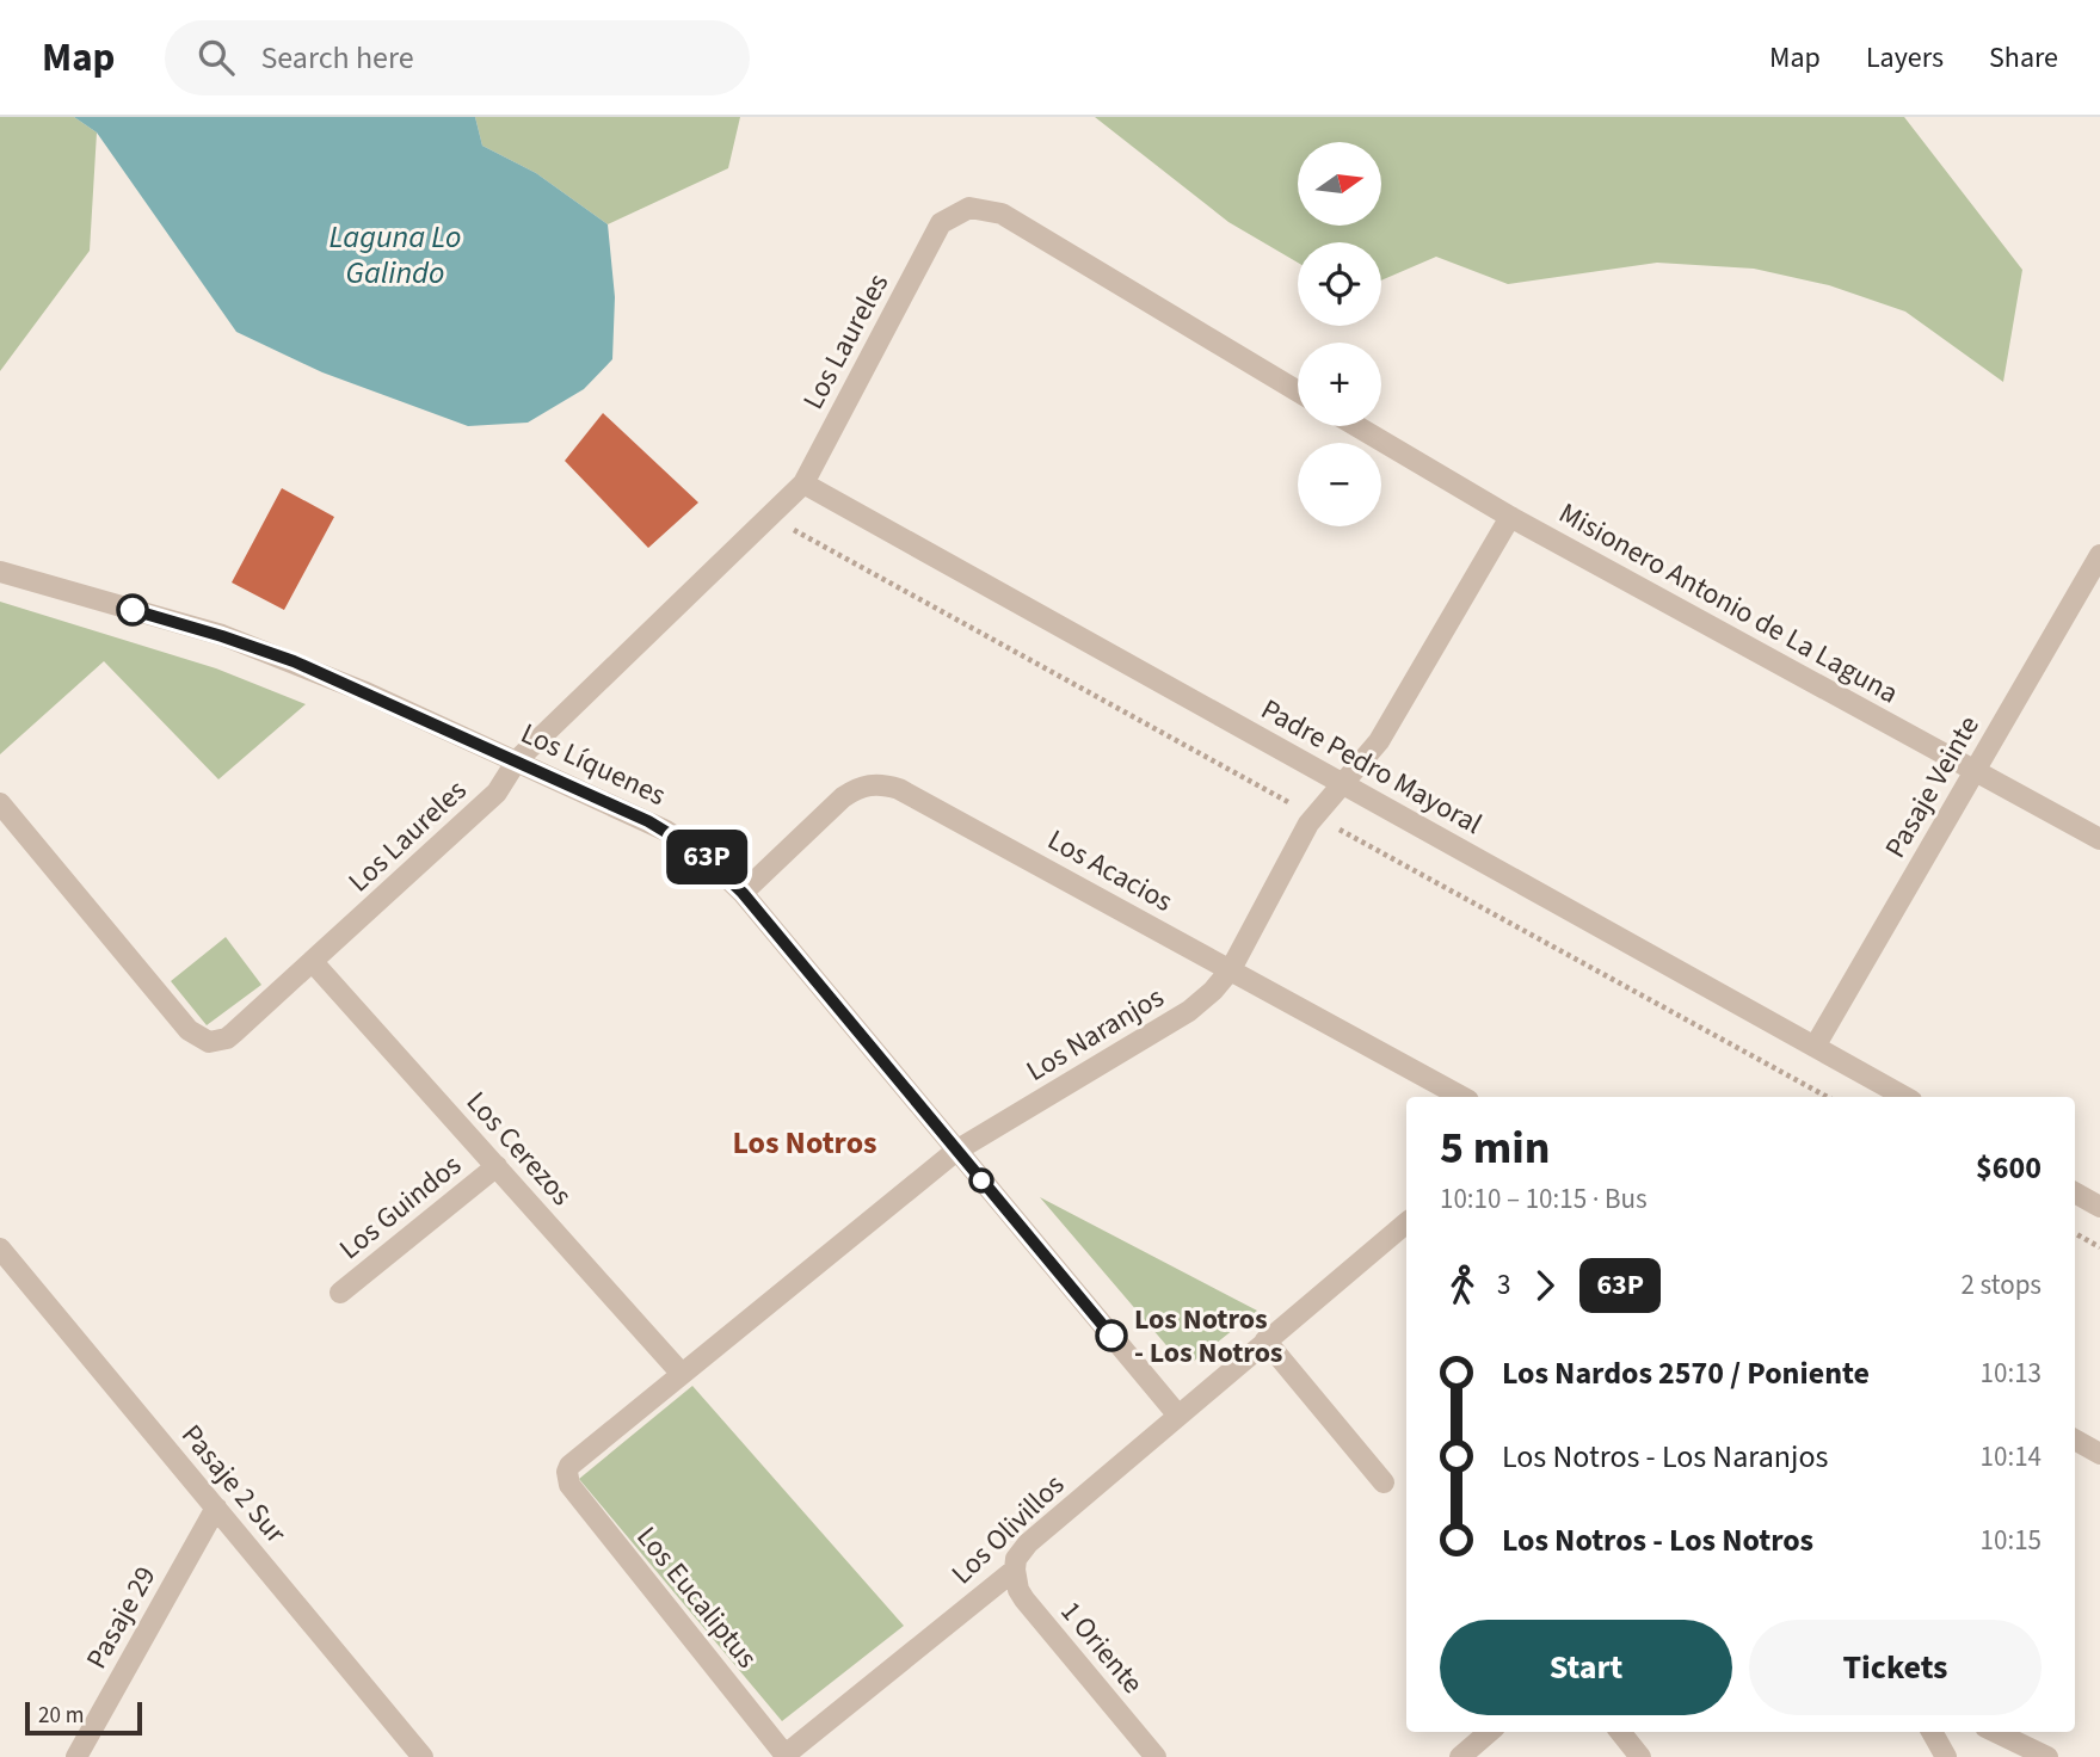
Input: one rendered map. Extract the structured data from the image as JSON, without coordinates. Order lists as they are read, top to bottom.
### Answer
{
  "streets": {
    "street": [
      "Los Laureles",
      "Misionero Antonio de La Laguna",
      "Los Líquenes",
      "Padre Pedro Mayoral",
      "Pasaje Veinte",
      "Los Acacios",
      "Los Naranjos",
      "Los Cerezos",
      "Los Guindos",
      "Pasaje 2 Sur",
      "Los Olivillos",
      "Los Eucaliptus",
      "Pasaje 29",
      "1 Oriente"
    ]
  },
  "crossings": [
    ["Los Laureles", "Los Líquenes"],
    ["Los Laureles", "Padre Pedro Mayoral"],
    ["Los Laureles", "Los Cerezos"],
    ["Misionero Antonio de La Laguna", "Pasaje Veinte"],
    ["Misionero Antonio de La Laguna", "Los Naranjos"],
    ["Los Líquenes", "Los Acacios"],
    ["Los Líquenes", "Los Naranjos"],
    ["Los Líquenes", "Los Olivillos"],
    ["Padre Pedro Mayoral", "Pasaje Veinte"],
    ["Padre Pedro Mayoral", "Los Naranjos"],
    ["Los Acacios", "Los Naranjos"],
    ["Los Naranjos", "Los Cerezos"],
    ["Los Naranjos", "Los Eucaliptus"],
    ["Los Cerezos", "Los Guindos"],
    ["Pasaje 2 Sur", "Pasaje 29"],
    ["Los Olivillos", "Los Eucaliptus"],
    ["Los Olivillos", "1 Oriente"]
  ],
  "districts": ["Los Notros"],
  "water": ["Laguna Lo Galindo"],
  "places": ["Los Notros - Los Notros"],
  "lines": ["bus line 63P"],
  "scale_bar": "20 m",
  "north": "right",
  "page": {
    "header": "Map",
    "search": "Search here",
    "nav": ["Map", "Layers", "Share"],
    "on_map": "63P",
    "map_buttons": ["+", "−"],
    "heading": ["5 min", "10:10 – 10:15 · Bus", "$600"],
    "legs": ["3", "63P", "2 stops"],
    "list": [
      {
        "name": "Los Nardos 2570 / Poniente",
        "value": "10:13"
      },
      {
        "name": "Los Notros - Los Naranjos",
        "value": "10:14"
      },
      {
        "name": "Los Notros - Los Notros",
        "value": "10:15"
      }
    ],
    "buttons": ["Start", "Tickets"],
    "scale": "20 m"
  }
}
